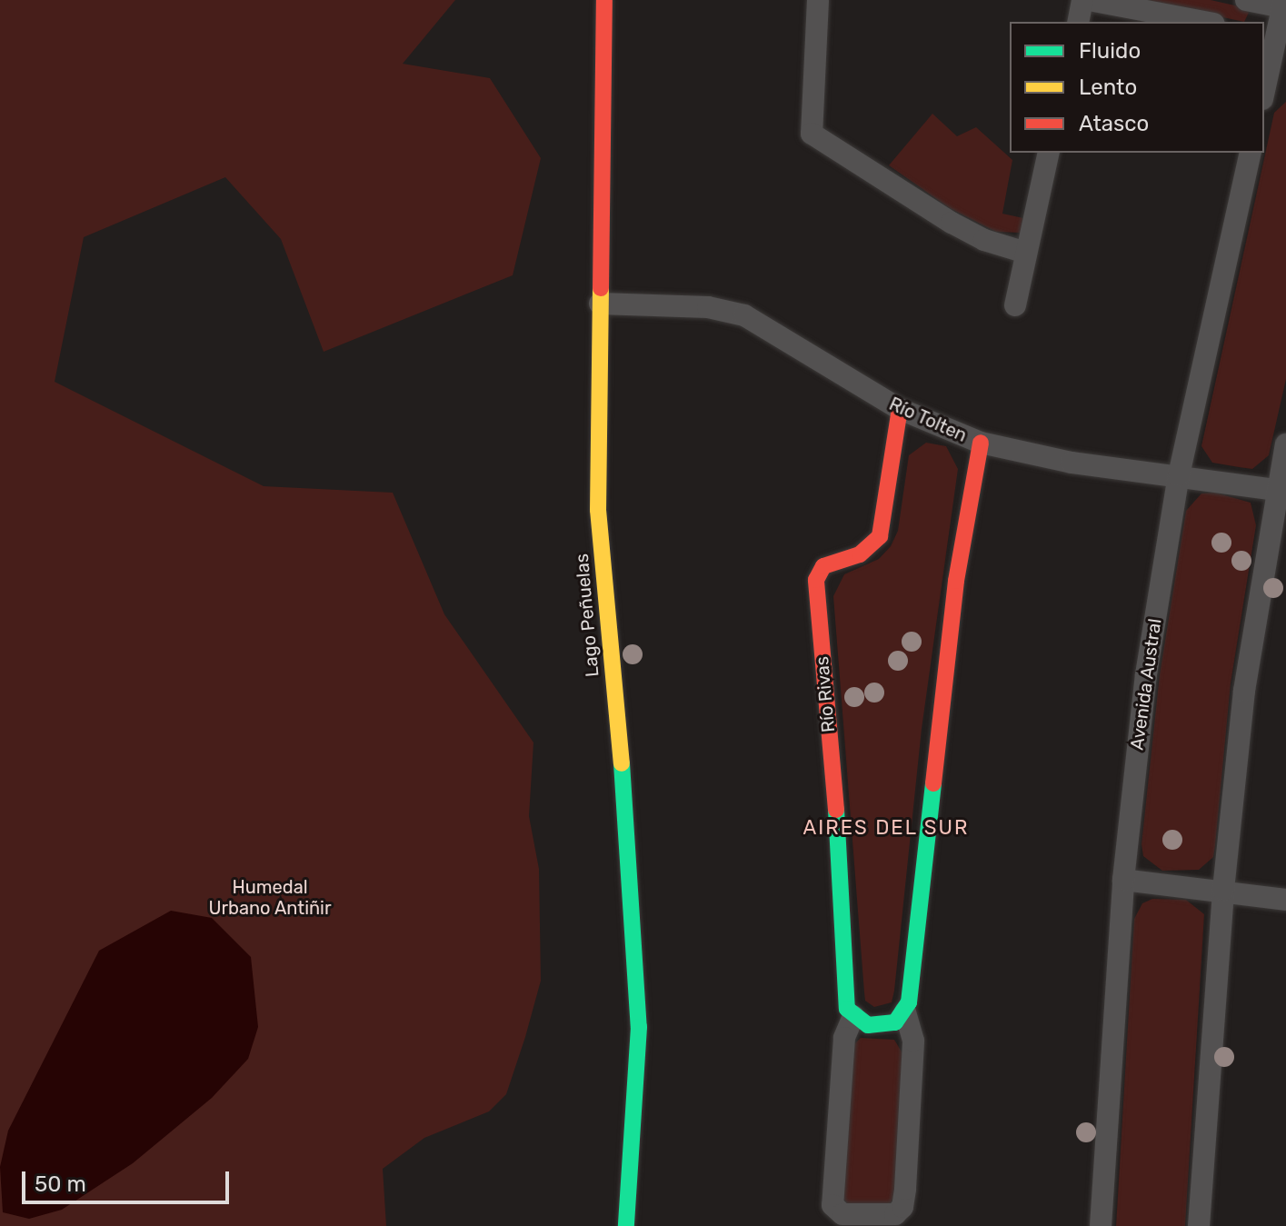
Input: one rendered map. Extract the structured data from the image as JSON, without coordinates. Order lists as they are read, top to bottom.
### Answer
{
  "streets": {
    "street": [
      "Río Tolten",
      "Lago Peñuelas",
      "Avenida Austral",
      "Río Rivas"
    ]
  },
  "crossings": [
    ["Río Tolten", "Lago Peñuelas"],
    ["Río Tolten", "Avenida Austral"],
    ["Río Tolten", "Río Rivas"]
  ],
  "districts": ["AIRES DEL SUR"],
  "parks": ["Humedal Urbano Antiñir"],
  "legend": ["Fluido", "Lento", "Atasco"],
  "scale_bar": "50 m"
}
